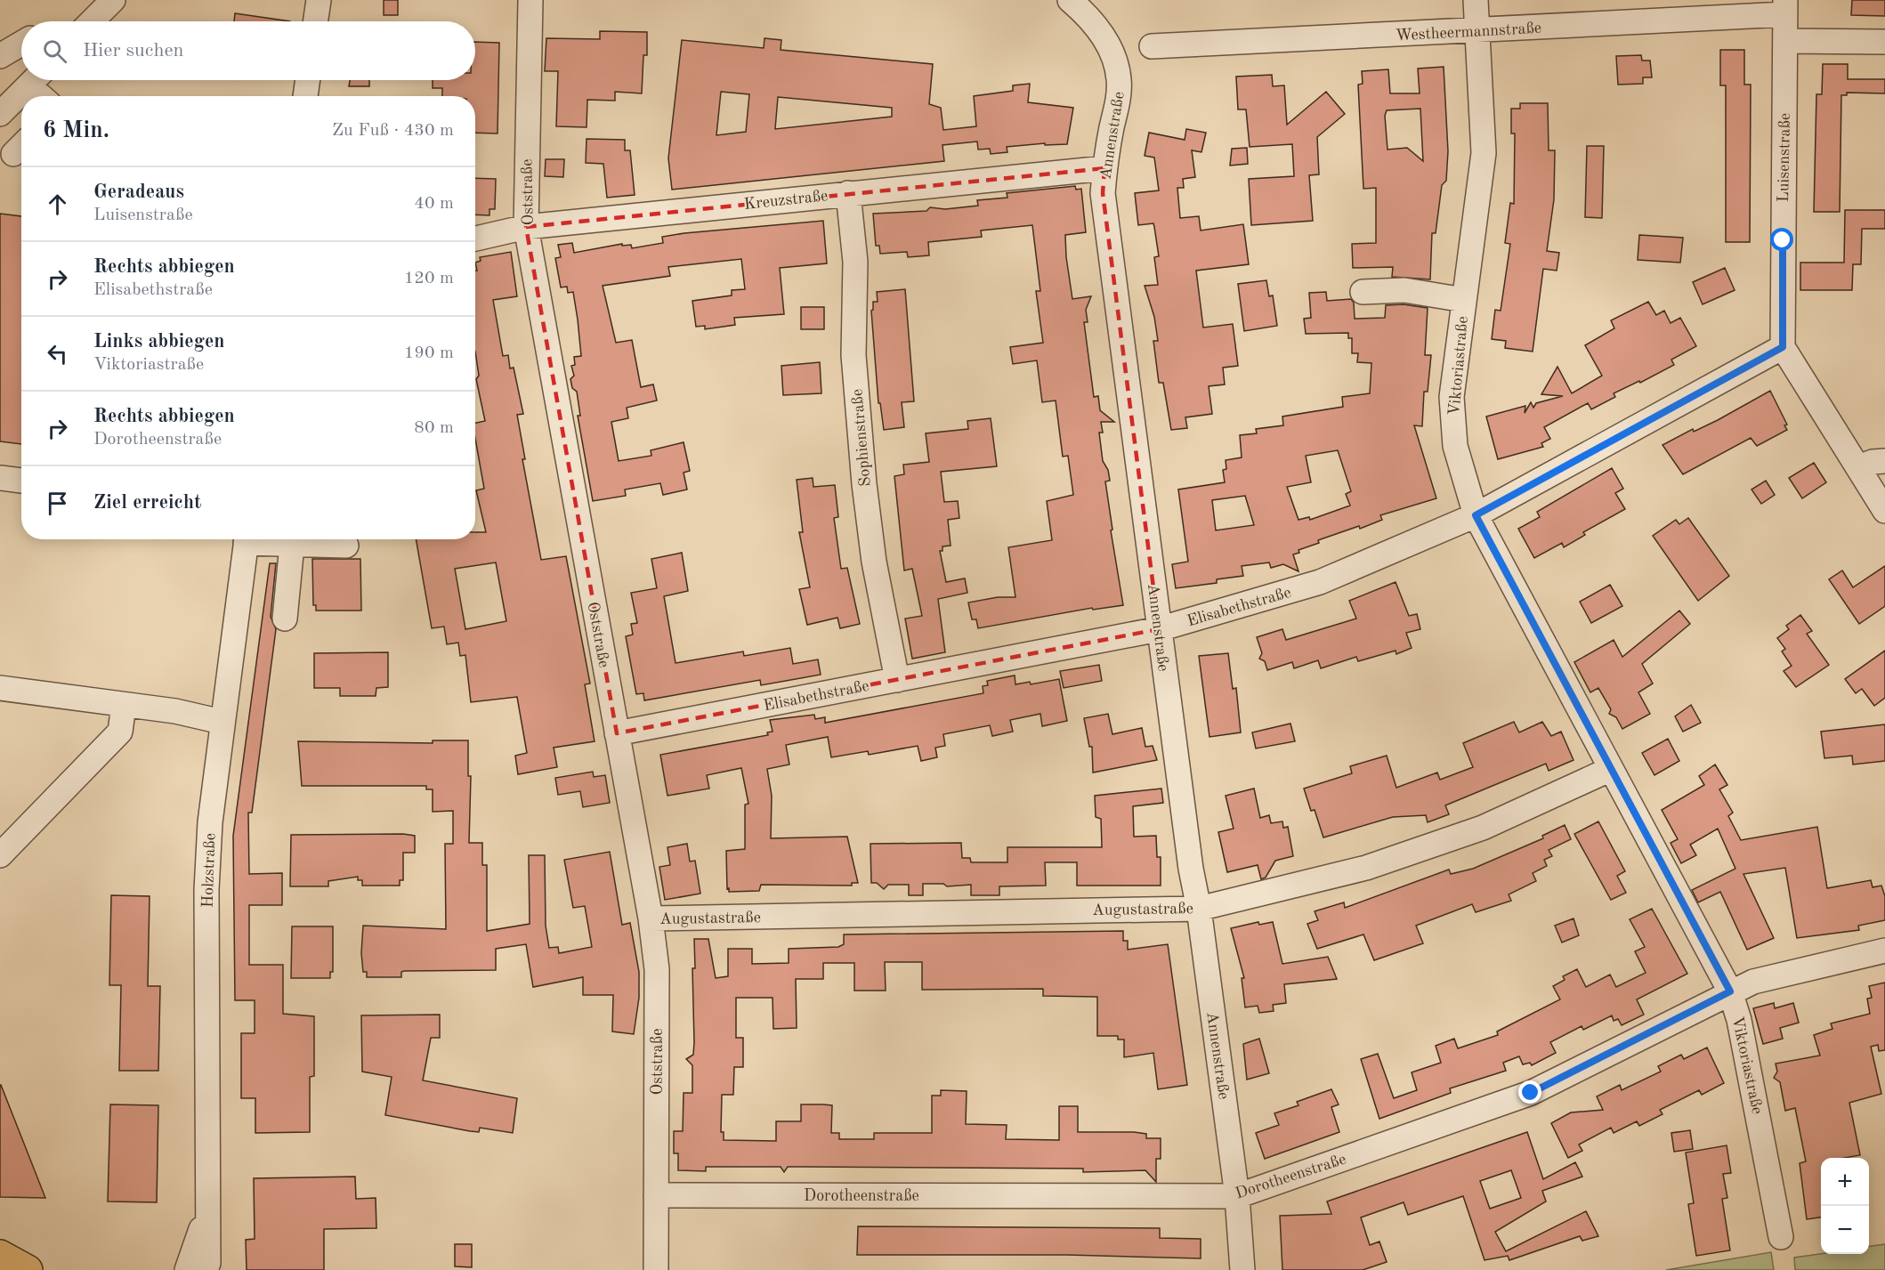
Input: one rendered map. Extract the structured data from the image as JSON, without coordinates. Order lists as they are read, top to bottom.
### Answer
{
  "streets": {
    "street": [
      "Westheermannstraße",
      "Annenstraße",
      "Luisenstraße",
      "Oststraße",
      "Kreuzstraße",
      "Viktoriastraße",
      "Sophienstraße",
      "Elisabethstraße",
      "Holzstraße",
      "Augustastraße",
      "Dorotheenstraße"
    ]
  },
  "crossings": [
    ["Westheermannstraße", "Luisenstraße"],
    ["Westheermannstraße", "Viktoriastraße"],
    ["Annenstraße", "Kreuzstraße"],
    ["Annenstraße", "Elisabethstraße"],
    ["Annenstraße", "Augustastraße"],
    ["Annenstraße", "Dorotheenstraße"],
    ["Luisenstraße", "Elisabethstraße"],
    ["Oststraße", "Kreuzstraße"],
    ["Oststraße", "Elisabethstraße"],
    ["Oststraße", "Augustastraße"],
    ["Oststraße", "Dorotheenstraße"],
    ["Kreuzstraße", "Sophienstraße"],
    ["Viktoriastraße", "Elisabethstraße"],
    ["Viktoriastraße", "Augustastraße"],
    ["Viktoriastraße", "Dorotheenstraße"],
    ["Sophienstraße", "Elisabethstraße"]
  ],
  "page": {
    "search": "Hier suchen",
    "heading": ["6 Min.", "Zu Fuß · 430 m"],
    "list": [
      ["Geradeaus", "Luisenstraße", "40 m"],
      ["Rechts abbiegen", "Elisabethstraße", "120 m"],
      ["Links abbiegen", "Viktoriastraße", "190 m"],
      ["Rechts abbiegen", "Dorotheenstraße", "80 m"],
      "Ziel erreicht"
    ],
    "map_buttons": ["+", "−"]
  }
}
